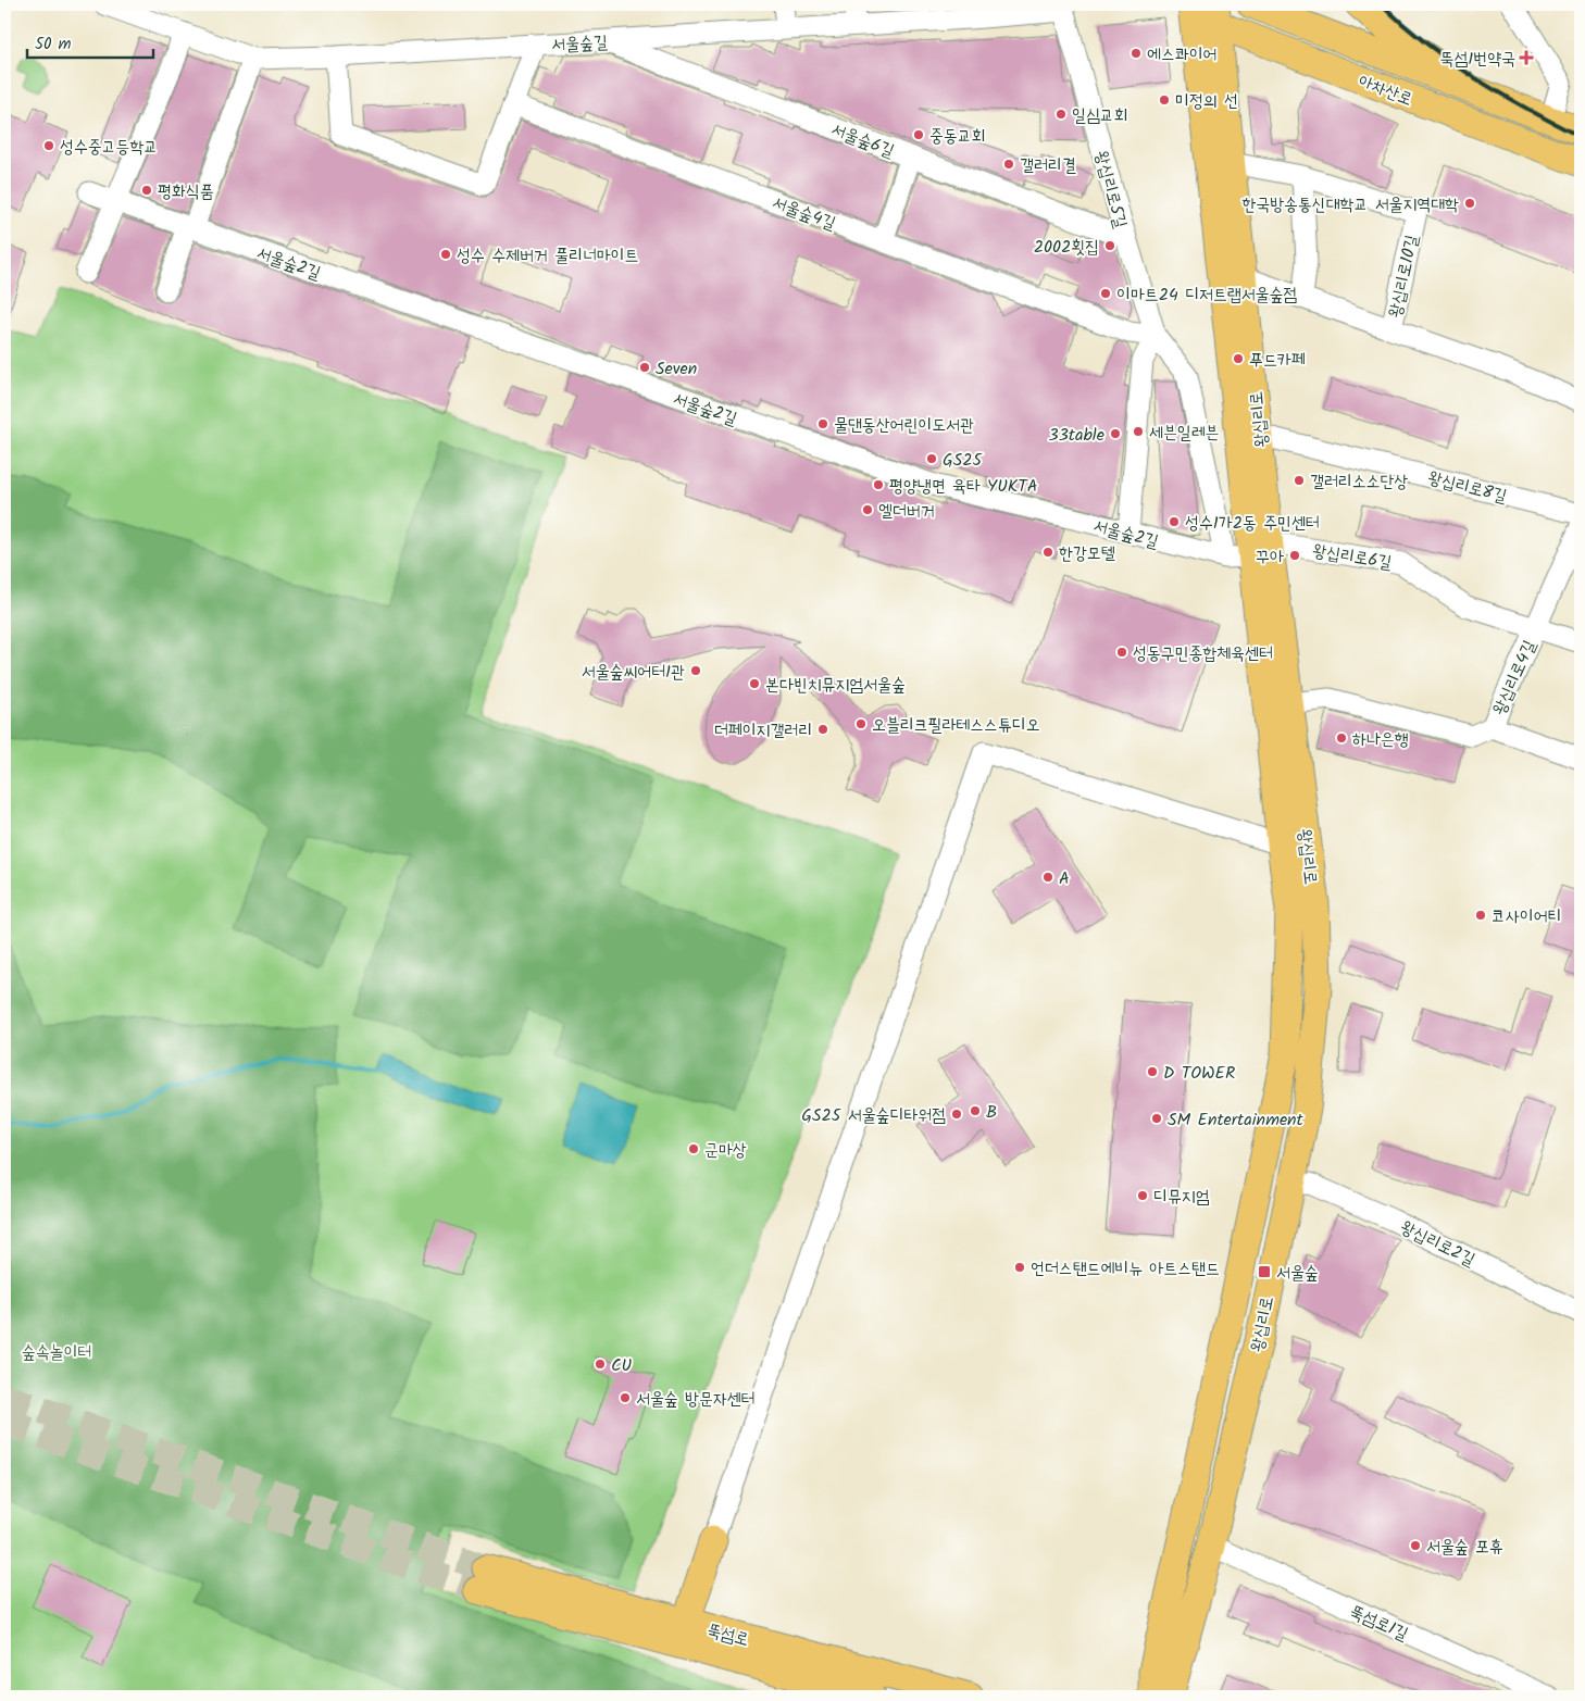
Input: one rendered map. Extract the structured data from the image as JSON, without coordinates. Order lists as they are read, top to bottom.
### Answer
{
  "streets": {
    "main road": ["아차산로", "왕십리로", "뚝섬로"],
    "street": [
      "서울숲길",
      "서울숲6길",
      "왕십리로5길",
      "서울숲4길",
      "서울숲2길",
      "왕십리로10길",
      "왕십리로8길",
      "왕십리로6길",
      "왕십리로4길",
      "왕십리로2길",
      "뚝섬로1길"
    ]
  },
  "crossings": [
    ["서울숲길", "서울숲6길"],
    ["서울숲길", "왕십리로5길"],
    ["아차산로", "왕십리로"],
    ["서울숲6길", "왕십리로5길"],
    ["왕십리로5길", "서울숲4길"],
    ["왕십리로5길", "서울숲2길"],
    ["왕십리로5길", "왕십리로"],
    ["왕십리로5길", "왕십리로6길"],
    ["서울숲2길", "왕십리로"],
    ["서울숲2길", "왕십리로6길"],
    ["왕십리로10길", "왕십리로"],
    ["왕십리로", "왕십리로8길"],
    ["왕십리로", "왕십리로6길"],
    ["왕십리로", "왕십리로4길"],
    ["왕십리로", "왕십리로2길"],
    ["왕십리로", "뚝섬로1길"],
    ["왕십리로6길", "왕십리로4길"]
  ],
  "parks": ["숲속놀이터"],
  "places": {
    "other": [
      "에스콰이어",
      "미정의 선",
      "일심교회",
      "중동교회",
      "성수중고등학교",
      "갤러리결",
      "평화식품",
      "한국방송통신대학교 서울지역대학",
      "2002횟집",
      "성수 수제버거 풀리너마이트",
      "이마트24 디저트랩서울숲점",
      "푸드카페",
      "Seven",
      "물댄동산어린이도서관",
      "세븐일레븐",
      "33table",
      "GS25",
      "갤러리소소단상",
      "평양냉면 육타 YUKTA",
      "엘더버거",
      "성수1가2동 주민센터",
      "한강모텔",
      "꾸아",
      "성동구민종합체육센터",
      "서울숲씨어터1관",
      "본다빈치뮤지엄서울숲",
      "오블리크필라테스스튜디오",
      "더페이지갤러리",
      "하나은행",
      "A",
      "코사이어티",
      "D TOWER",
      "B",
      "GS25 서울숲디타워점",
      "SM Entertainment",
      "군마상",
      "디뮤지엄",
      "언더스탠드에비뉴 아트스탠드",
      "CU",
      "서울숲 방문자센터",
      "서울숲 포휴"
    ],
    "health": ["뚝섬1번약국"],
    "transit": ["서울숲"]
  },
  "scale_bar": "50 m"
}
